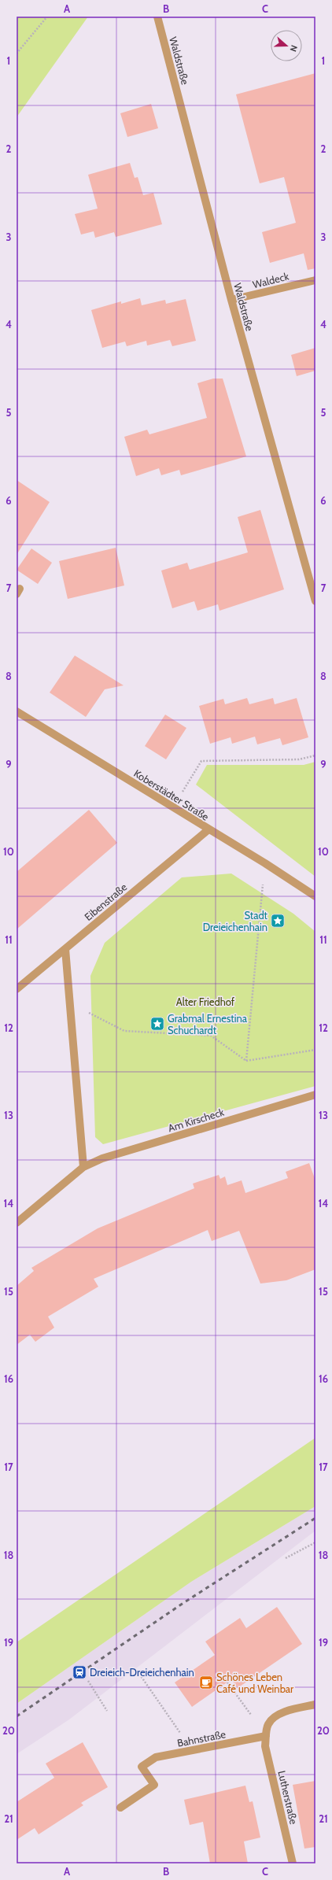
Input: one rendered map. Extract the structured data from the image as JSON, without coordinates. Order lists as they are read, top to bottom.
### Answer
{
  "streets": {
    "street": [
      "Waldstraße",
      "Waldeck",
      "Koberstädter Straße",
      "Eibenstraße",
      "Am Kirscheck",
      "Bahnstraße",
      "Lutherstraße"
    ]
  },
  "crossings": [
    ["Waldstraße", "Waldeck"],
    ["Koberstädter Straße", "Eibenstraße"],
    ["Bahnstraße", "Lutherstraße"]
  ],
  "parks": ["Alter Friedhof"],
  "places": {
    "place": ["Stadt Dreieichenhain", "Grabmal Ernestina Schuchardt"],
    "station": ["Dreieich-Dreieichenhain"],
    "cafe": ["Schönes Leben Café und Weinbar"]
  },
  "north": "right",
  "grid": {
    "columns": ["A", "B", "C"],
    "rows": [
      "1",
      "2",
      "3",
      "4",
      "5",
      "6",
      "7",
      "8",
      "9",
      "10",
      "11",
      "12",
      "13",
      "14",
      "15",
      "16",
      "17",
      "18",
      "19",
      "20",
      "21"
    ]
  }
}
